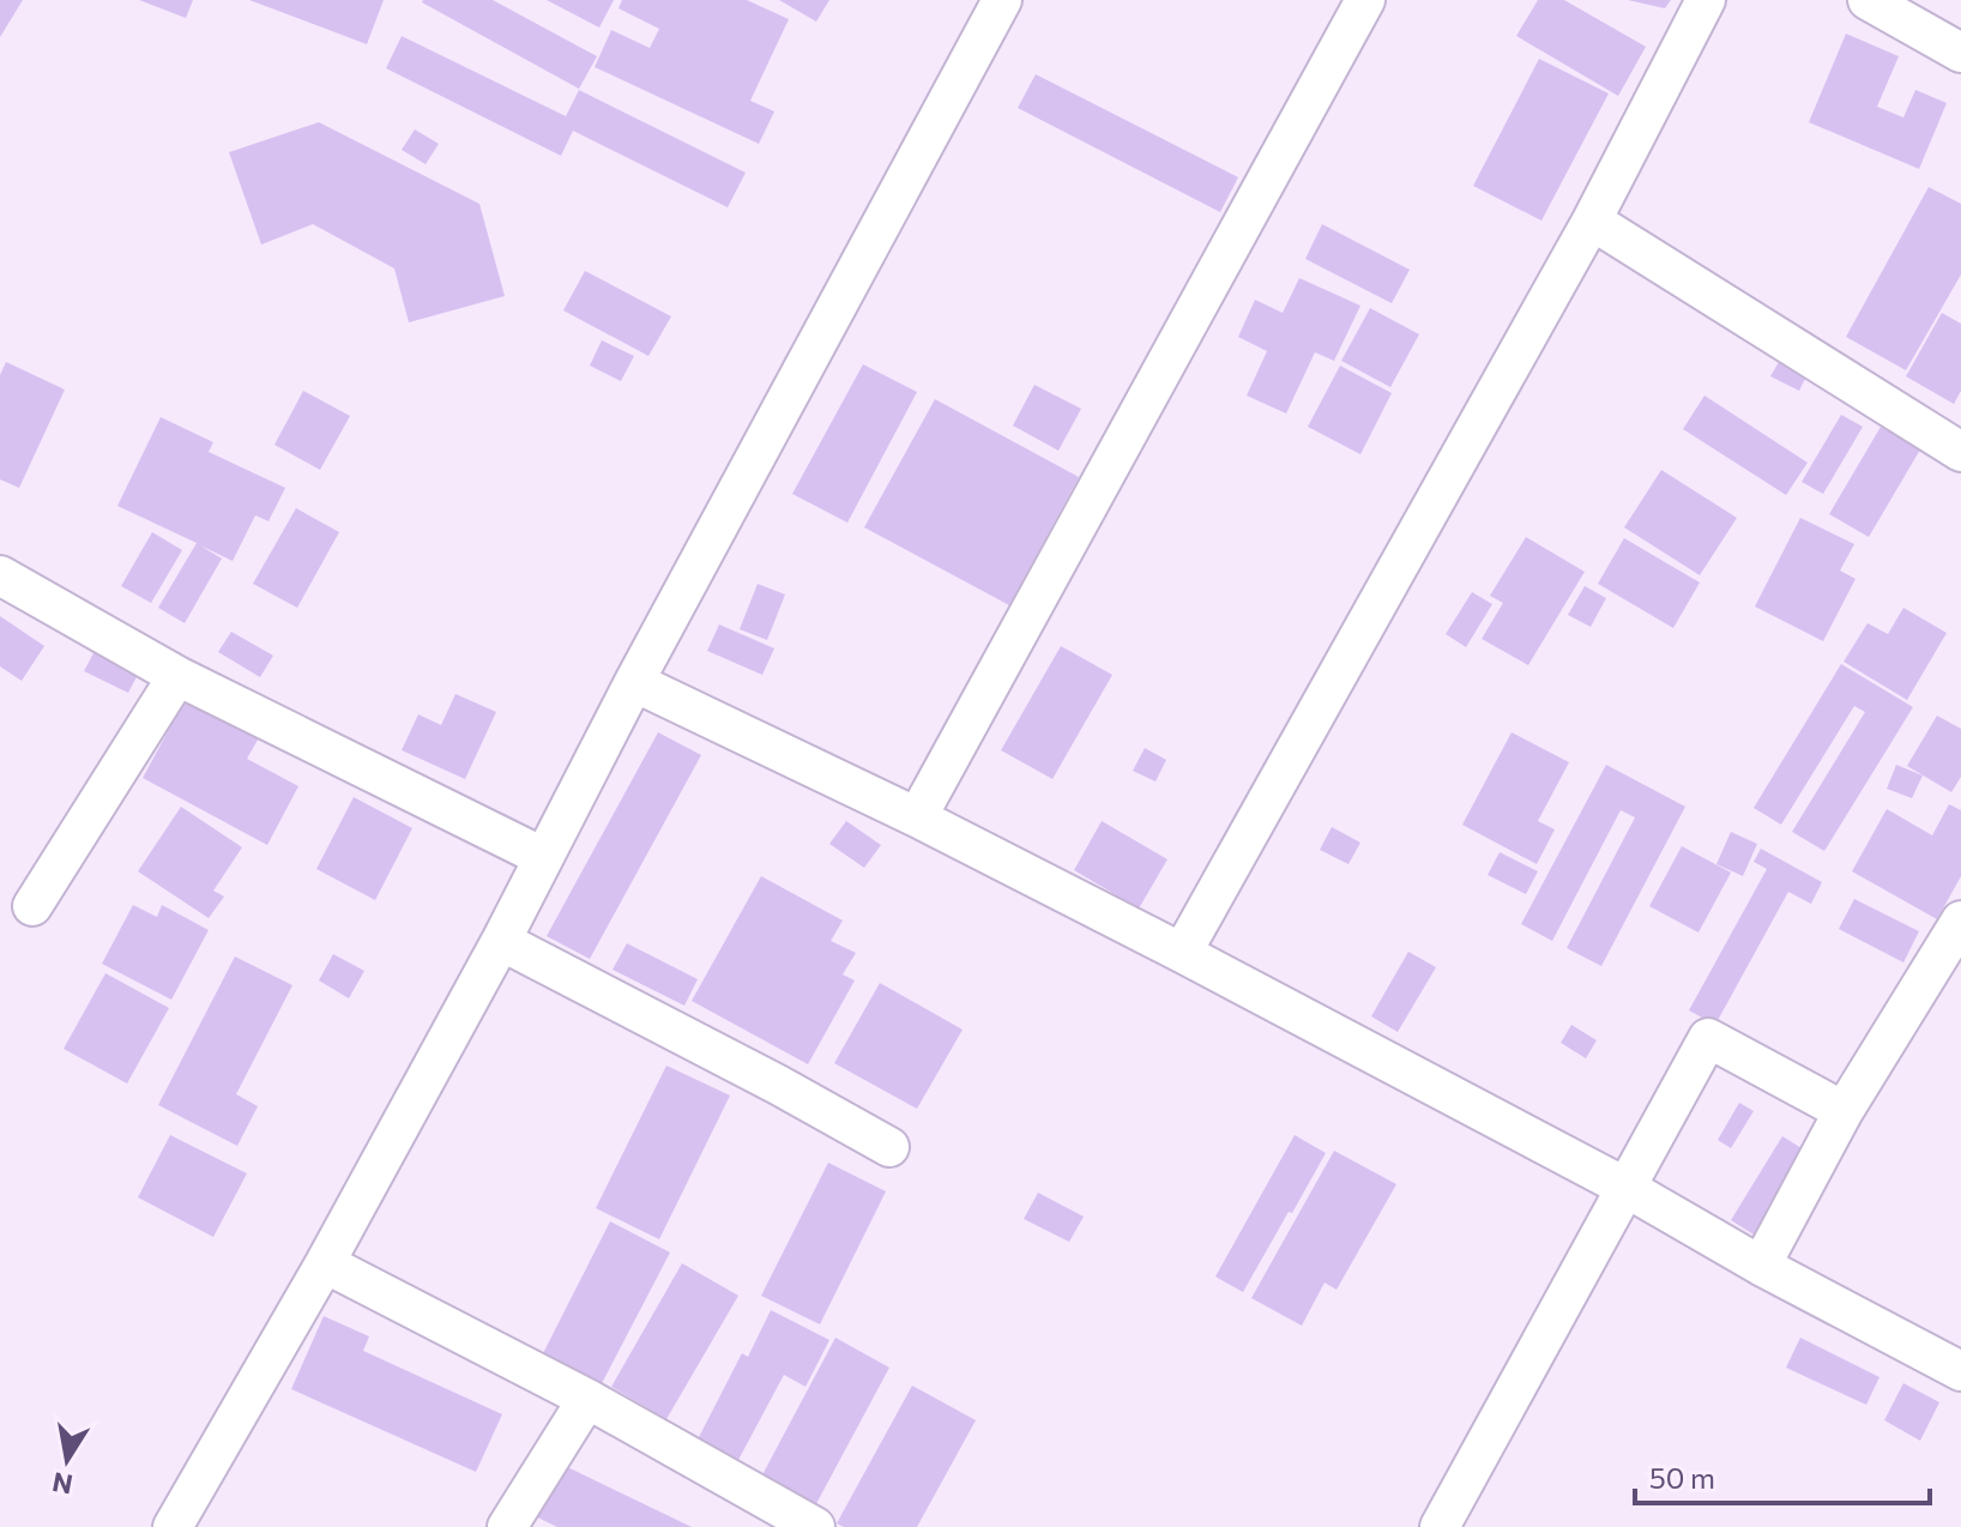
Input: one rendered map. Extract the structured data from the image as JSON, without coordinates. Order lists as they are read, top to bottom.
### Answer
{
  "scale_bar": "50 m",
  "north": "bottom"
}
